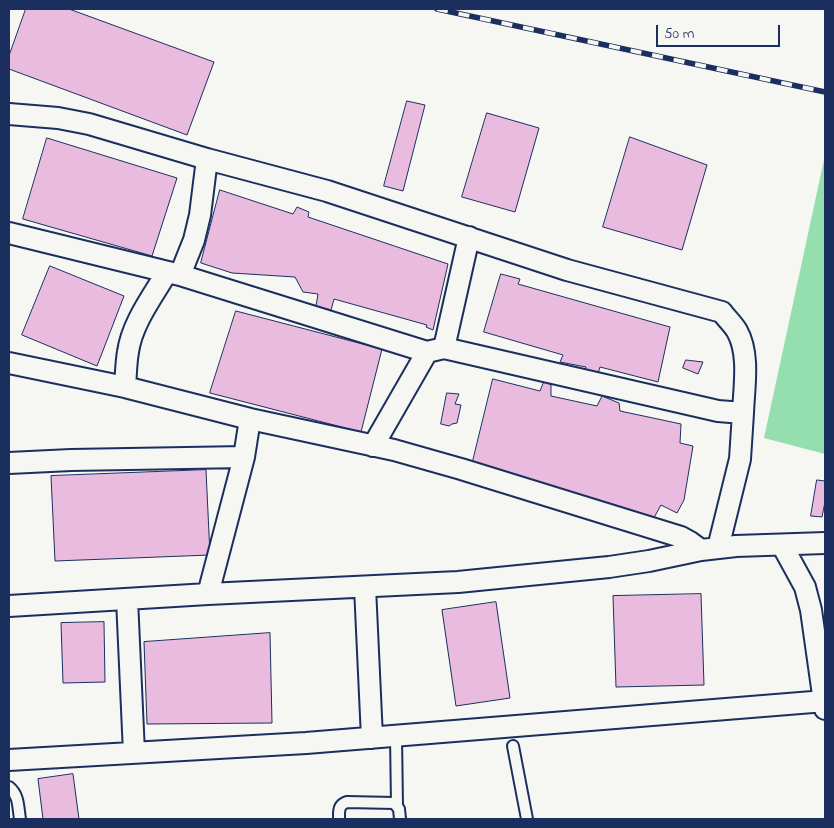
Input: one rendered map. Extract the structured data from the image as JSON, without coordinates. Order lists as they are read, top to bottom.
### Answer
{
  "scale_bar": "50 m"
}
